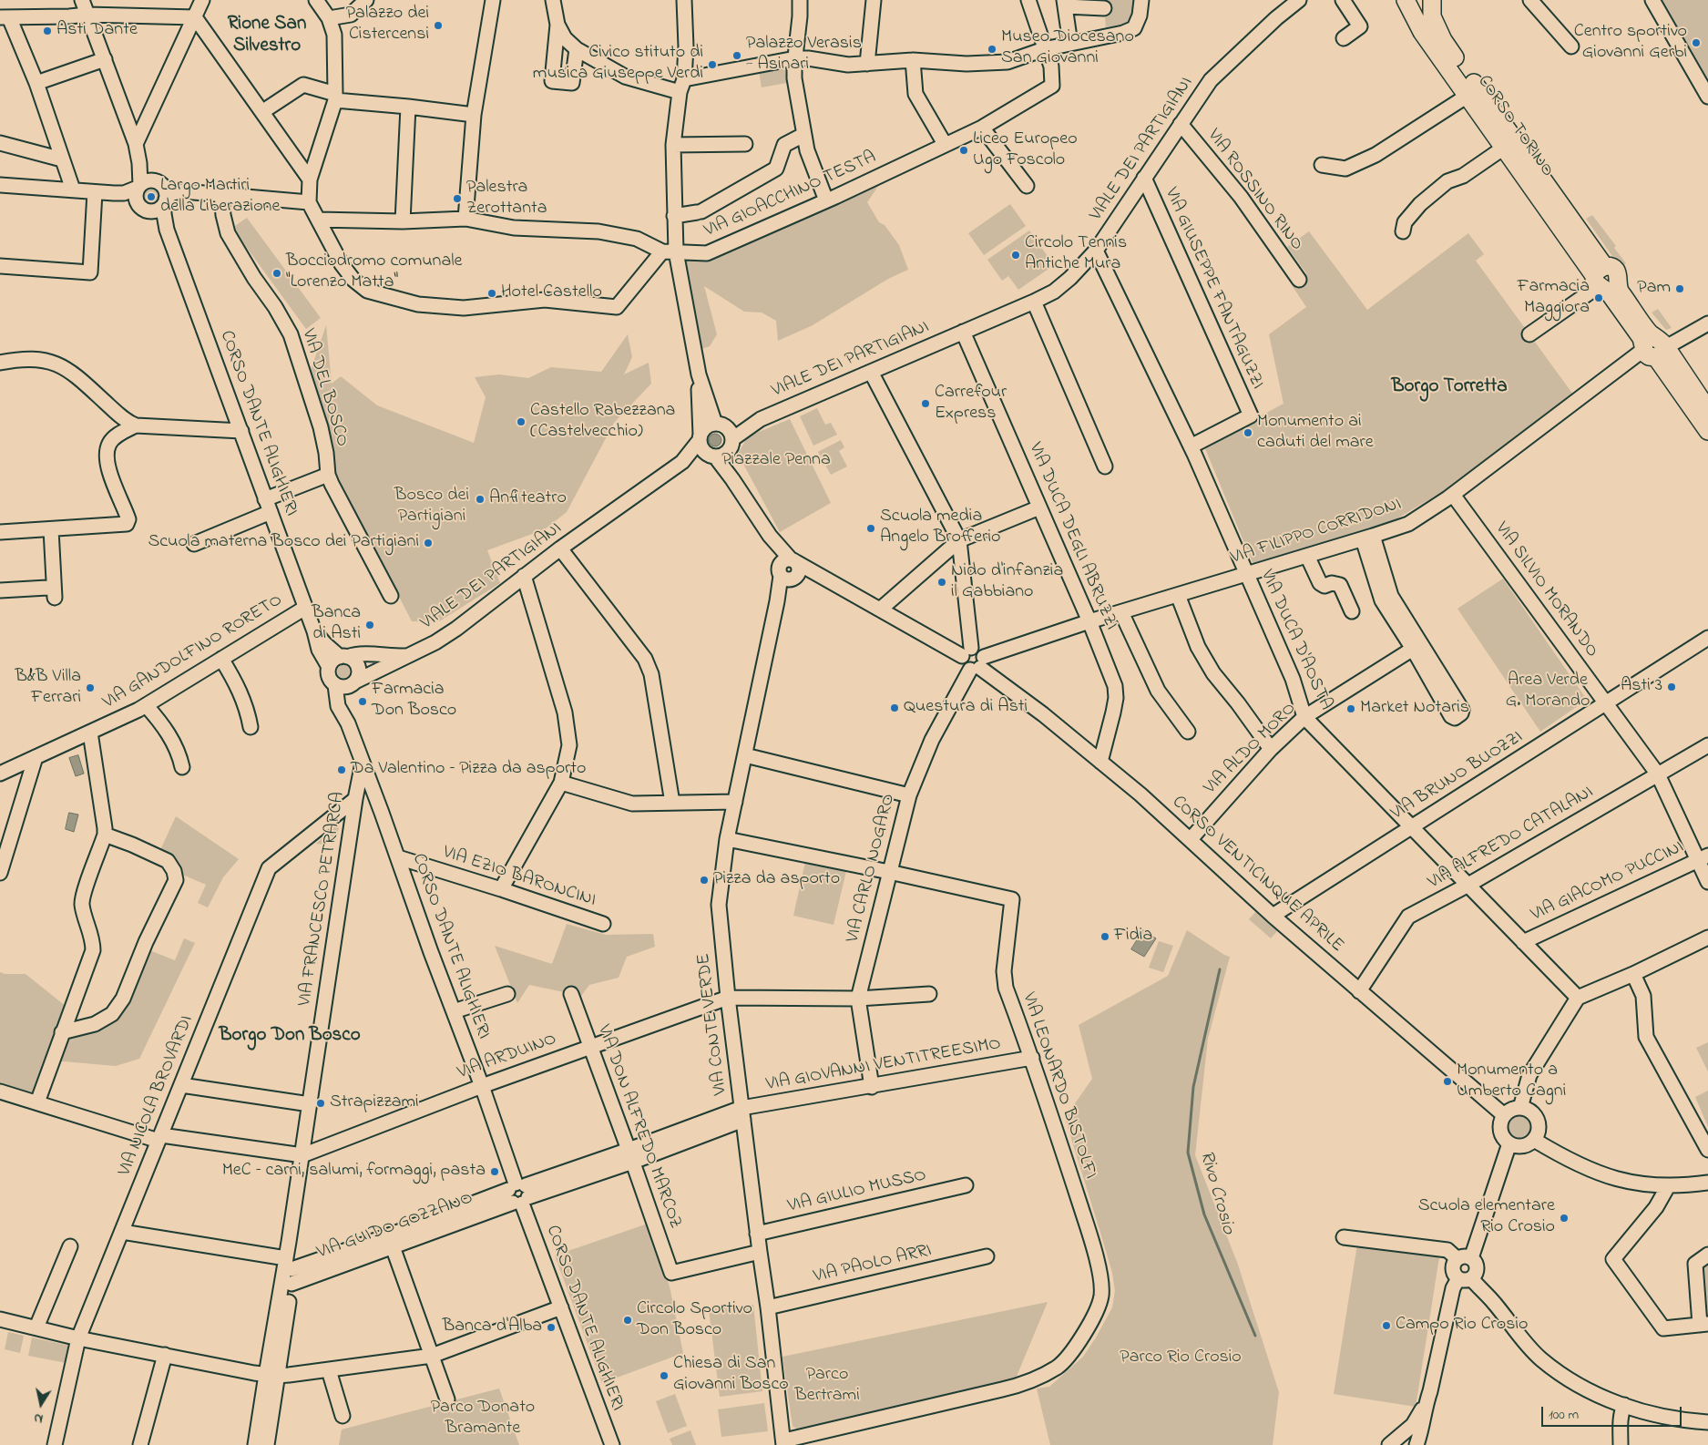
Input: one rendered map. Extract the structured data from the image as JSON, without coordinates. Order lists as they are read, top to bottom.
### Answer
{
  "streets": {
    "main road": ["CORSO TORINO"],
    "street": [
      "VIALE DEI PARTIGIANI",
      "VIA ROSSINO RINO",
      "VIA GIOACCHINO TESTA",
      "VIA GIUSEPPE FANTAGUZZI",
      "VIA DEL BOSCO",
      "CORSO DANTE ALIGHIERI",
      "VIA FILIPPO CORRIDONI",
      "VIA DUCA DEGLI ABRUZZI",
      "VIA SILVIO MORANDO",
      "VIA DUCA D'AOSTA",
      "VIA GANDOLFINO RORETO",
      "VIA ALDO MORO",
      "VIA BRUNO BUOZZI",
      "VIA ALFREDO CATALANI",
      "VIA CARLO NOGARO",
      "CORSO VENTICINQUE APRILE",
      "VIA EZIO BARONCINI",
      "VIA GIACOMO PUCCINI",
      "VIA FRANCESCO PETRARCA",
      "VIA CONTE VERDE",
      "VIA ARDUINO",
      "VIA GIOVANNI VENTITREESIMO",
      "VIA LEONARDO BISTOLFI",
      "VIA NICOLA BROVARDI",
      "VIA DON ALFREDO MARCOZ",
      "VIA GIULIO MUSSO",
      "VIA GUIDO GOZZANO",
      "VIA PAOLO ARRI"
    ]
  },
  "crossings": [
    ["CORSO TORINO", "VIA FILIPPO CORRIDONI"],
    ["VIALE DEI PARTIGIANI", "VIA ROSSINO RINO"],
    ["VIALE DEI PARTIGIANI", "VIA GIUSEPPE FANTAGUZZI"],
    ["VIALE DEI PARTIGIANI", "CORSO DANTE ALIGHIERI"],
    ["VIALE DEI PARTIGIANI", "VIA DUCA DEGLI ABRUZZI"],
    ["VIALE DEI PARTIGIANI", "VIA DUCA D'AOSTA"],
    ["VIA GIUSEPPE FANTAGUZZI", "VIA DUCA D'AOSTA"],
    ["CORSO DANTE ALIGHIERI", "VIA GANDOLFINO RORETO"],
    ["CORSO DANTE ALIGHIERI", "VIA EZIO BARONCINI"],
    ["CORSO DANTE ALIGHIERI", "VIA FRANCESCO PETRARCA"],
    ["CORSO DANTE ALIGHIERI", "VIA ARDUINO"],
    ["CORSO DANTE ALIGHIERI", "VIA GUIDO GOZZANO"],
    ["VIA FILIPPO CORRIDONI", "VIA DUCA DEGLI ABRUZZI"],
    ["VIA FILIPPO CORRIDONI", "VIA SILVIO MORANDO"],
    ["VIA FILIPPO CORRIDONI", "VIA DUCA D'AOSTA"],
    ["VIA FILIPPO CORRIDONI", "VIA ALDO MORO"],
    ["VIA FILIPPO CORRIDONI", "VIA CARLO NOGARO"],
    ["VIA FILIPPO CORRIDONI", "CORSO VENTICINQUE APRILE"],
    ["VIA DUCA DEGLI ABRUZZI", "CORSO VENTICINQUE APRILE"],
    ["VIA SILVIO MORANDO", "VIA BRUNO BUOZZI"],
    ["VIA SILVIO MORANDO", "VIA ALFREDO CATALANI"],
    ["VIA SILVIO MORANDO", "VIA GIACOMO PUCCINI"],
    ["VIA DUCA D'AOSTA", "VIA ALDO MORO"],
    ["VIA DUCA D'AOSTA", "VIA BRUNO BUOZZI"],
    ["VIA DUCA D'AOSTA", "VIA ALFREDO CATALANI"],
    ["VIA DUCA D'AOSTA", "VIA GIACOMO PUCCINI"],
    ["VIA ALDO MORO", "CORSO VENTICINQUE APRILE"],
    ["VIA BRUNO BUOZZI", "CORSO VENTICINQUE APRILE"],
    ["VIA ALFREDO CATALANI", "CORSO VENTICINQUE APRILE"],
    ["VIA CARLO NOGARO", "CORSO VENTICINQUE APRILE"],
    ["VIA CARLO NOGARO", "VIA ARDUINO"],
    ["VIA CARLO NOGARO", "VIA GIOVANNI VENTITREESIMO"],
    ["VIA CARLO NOGARO", "VIA LEONARDO BISTOLFI"],
    ["CORSO VENTICINQUE APRILE", "VIA CONTE VERDE"],
    ["VIA FRANCESCO PETRARCA", "VIA ARDUINO"],
    ["VIA FRANCESCO PETRARCA", "VIA NICOLA BROVARDI"],
    ["VIA FRANCESCO PETRARCA", "VIA GUIDO GOZZANO"],
    ["VIA CONTE VERDE", "VIA ARDUINO"],
    ["VIA CONTE VERDE", "VIA GIOVANNI VENTITREESIMO"],
    ["VIA CONTE VERDE", "VIA LEONARDO BISTOLFI"],
    ["VIA CONTE VERDE", "VIA DON ALFREDO MARCOZ"],
    ["VIA CONTE VERDE", "VIA GIULIO MUSSO"],
    ["VIA CONTE VERDE", "VIA PAOLO ARRI"],
    ["VIA ARDUINO", "VIA DON ALFREDO MARCOZ"],
    ["VIA GIOVANNI VENTITREESIMO", "VIA LEONARDO BISTOLFI"],
    ["VIA GIOVANNI VENTITREESIMO", "VIA DON ALFREDO MARCOZ"],
    ["VIA GIOVANNI VENTITREESIMO", "VIA GUIDO GOZZANO"],
    ["VIA DON ALFREDO MARCOZ", "VIA GUIDO GOZZANO"]
  ],
  "districts": ["Rione San Silvestro", "Borgo Torretta", "Borgo Don Bosco"],
  "water": ["Rivo Crosio"],
  "parks": [
    "Piazzale Penna",
    "Bosco dei Partigiani",
    "Area Verde G. Morando",
    "Parco Rio Crosio",
    "Parco Bertrami",
    "Parco Donato Bramante"
  ],
  "places": [
    "Palazzo dei Cistercensi",
    "Asti Dante",
    "Centro sportivo Giovanni Gerbi",
    "Museo Diocesano San Giovanni",
    "Palazzo Verasis - Asinari",
    "Civico stituto di musica Giuseppe Verdi",
    "Liceo Europeo Ugo Foscolo",
    "Largo Martiri della Liberazione",
    "Palestra Zerottanta",
    "Circolo Tennis Antiche Mura",
    "Bocciodromo comunale \"Lorenzo Matta\"",
    "Pam",
    "Hotel Castello",
    "Farmacia Maggiora",
    "Carrefour Express",
    "Castello Rabezzana (Castelvecchio)",
    "Monumento ai caduti del mare",
    "Anfiteatro",
    "Scuola media Angelo Brofferio",
    "Scuola materna Bosco dei Partigiani",
    "Nido d'infanzia il Gabbiano",
    "Banca di Asti",
    "Asti 3",
    "B&B Villa Ferrari",
    "Farmacia Don Bosco",
    "Questura di Asti",
    "Market Notaris",
    "Da Valentino – Pizza da asporto",
    "Pizza da asporto",
    "Fidia",
    "Monumento a Umberto Cagni",
    "Strapizzami",
    "MeC – carni, salumi, formaggi, pasta",
    "Scuola elementare Rio Crosio",
    "Circolo Sportivo Don Bosco",
    "Campo Rio Crosio",
    "Banca d'Alba",
    "Chiesa di San Giovanni Bosco"
  ],
  "scale_bar": "100 m",
  "north": "bottom"
}
